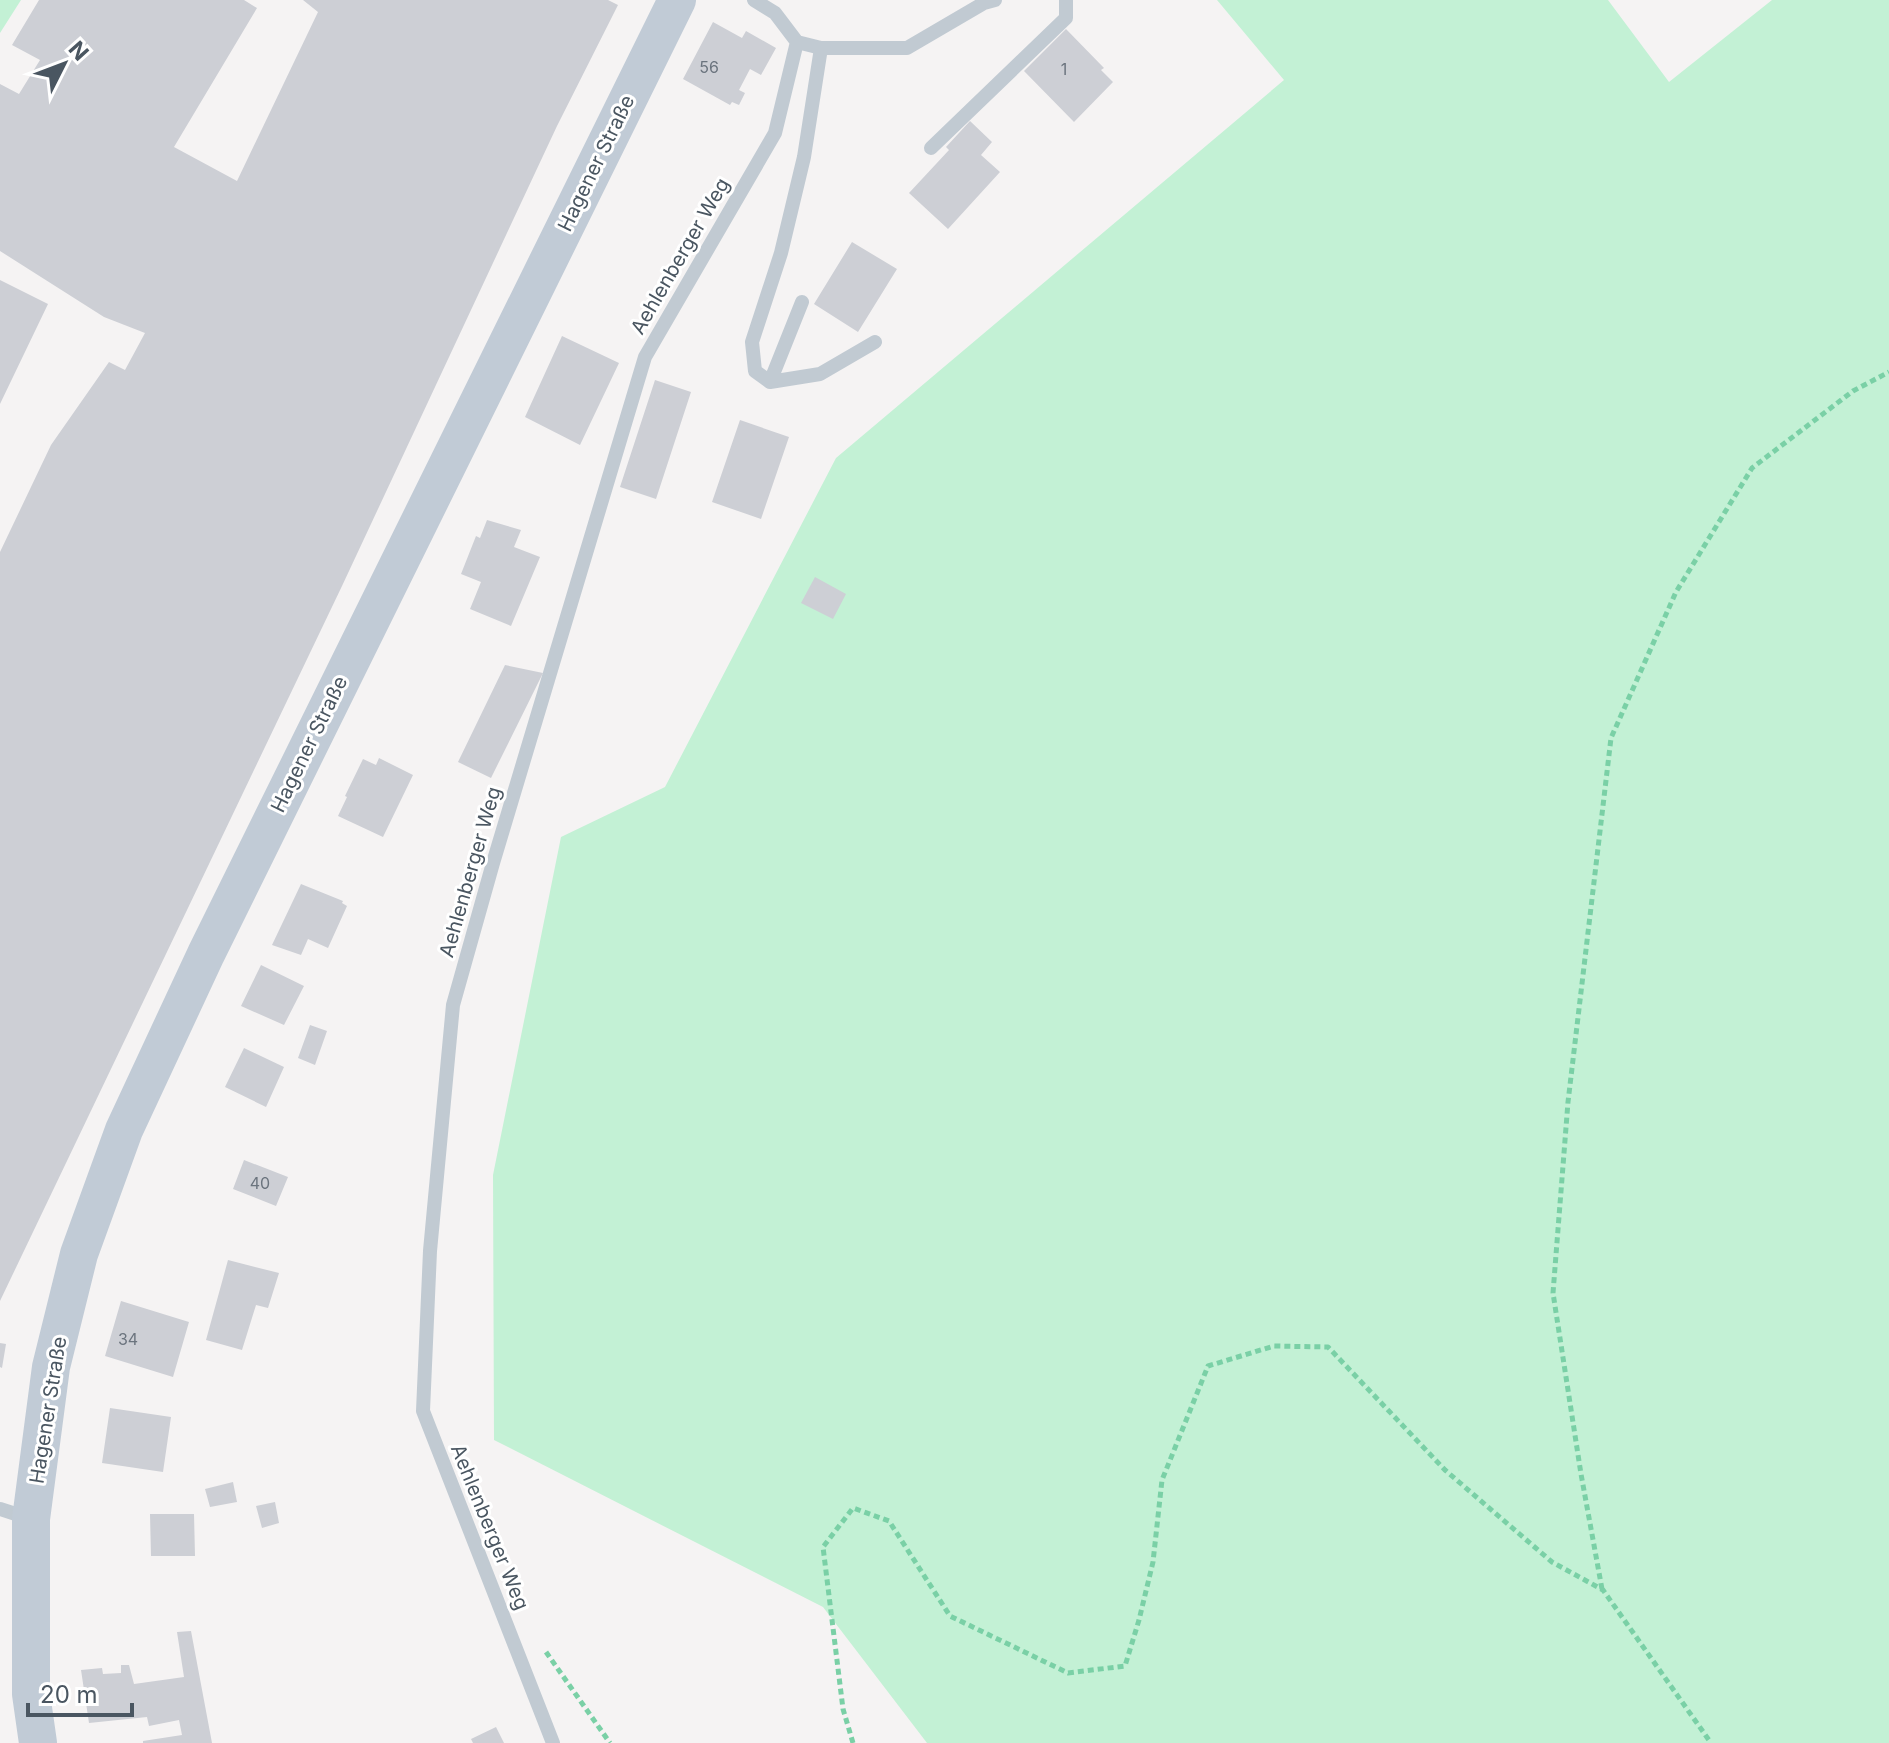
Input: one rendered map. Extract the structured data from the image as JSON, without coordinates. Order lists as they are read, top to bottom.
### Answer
{
  "streets": {
    "main road": ["Hagener Straße"],
    "lane": ["Aehlenberger Weg"]
  },
  "house_numbers": [
    "56",
    "1",
    "40",
    "34"
  ],
  "scale_bar": "20 m",
  "north": "top right"
}
